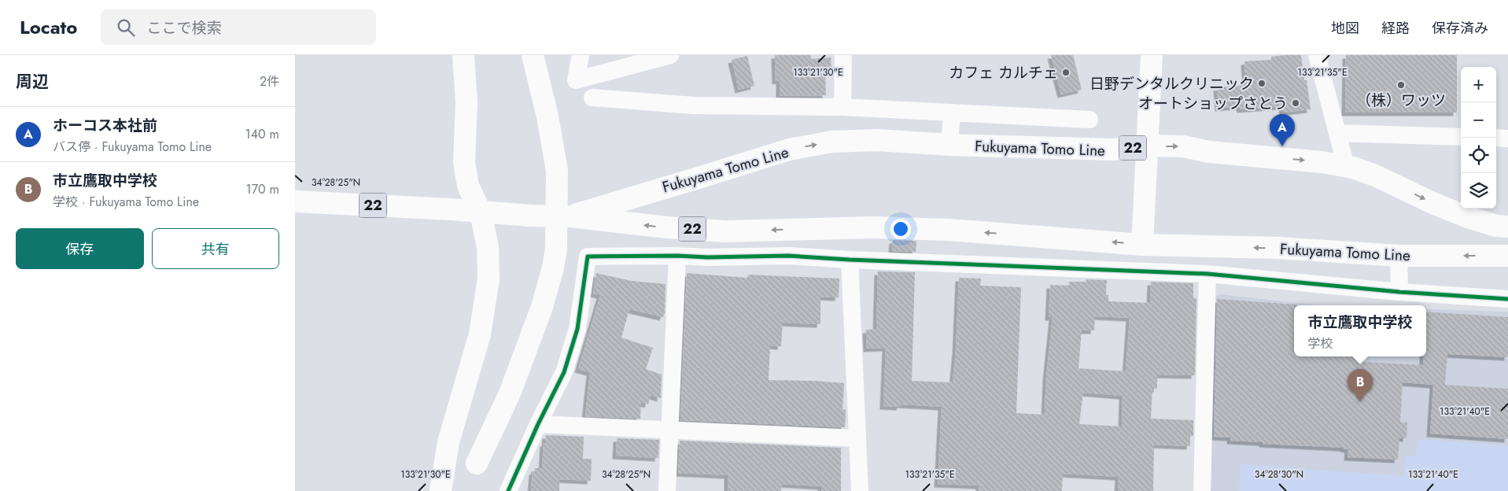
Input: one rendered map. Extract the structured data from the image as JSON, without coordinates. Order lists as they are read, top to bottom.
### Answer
{
  "streets": {
    "main road": ["Fukuyama Tomo Line", "22"]
  },
  "places": [
    "カフェ カルチェ",
    "日野デンタルクリニック",
    "（株）ワッツ",
    "オートショップさとう"
  ],
  "page": {
    "header": "Locato",
    "search": "ここで検索",
    "nav": ["地図", "経路", "保存済み"],
    "heading": ["周辺", "2件"],
    "map_buttons": ["+", "−"],
    "list": [
      {
        "mark": "A",
        "name": "ホーコス本社前",
        "note": "バス停 · Fukuyama Tomo Line",
        "value": "140 m"
      },
      {
        "mark": "B",
        "name": "市立鷹取中学校",
        "note": "学校 · Fukuyama Tomo Line",
        "value": "170 m"
      }
    ],
    "pins": ["A", "B"],
    "buttons": ["保存", "共有"],
    "popup": ["市立鷹取中学校", "学校"]
  },
  "coordinates": [
    "133°21'30\"E",
    "133°21'35\"E",
    "34°28'25\"N",
    "133°21'40\"E",
    "34°28'30\"N"
  ]
}
